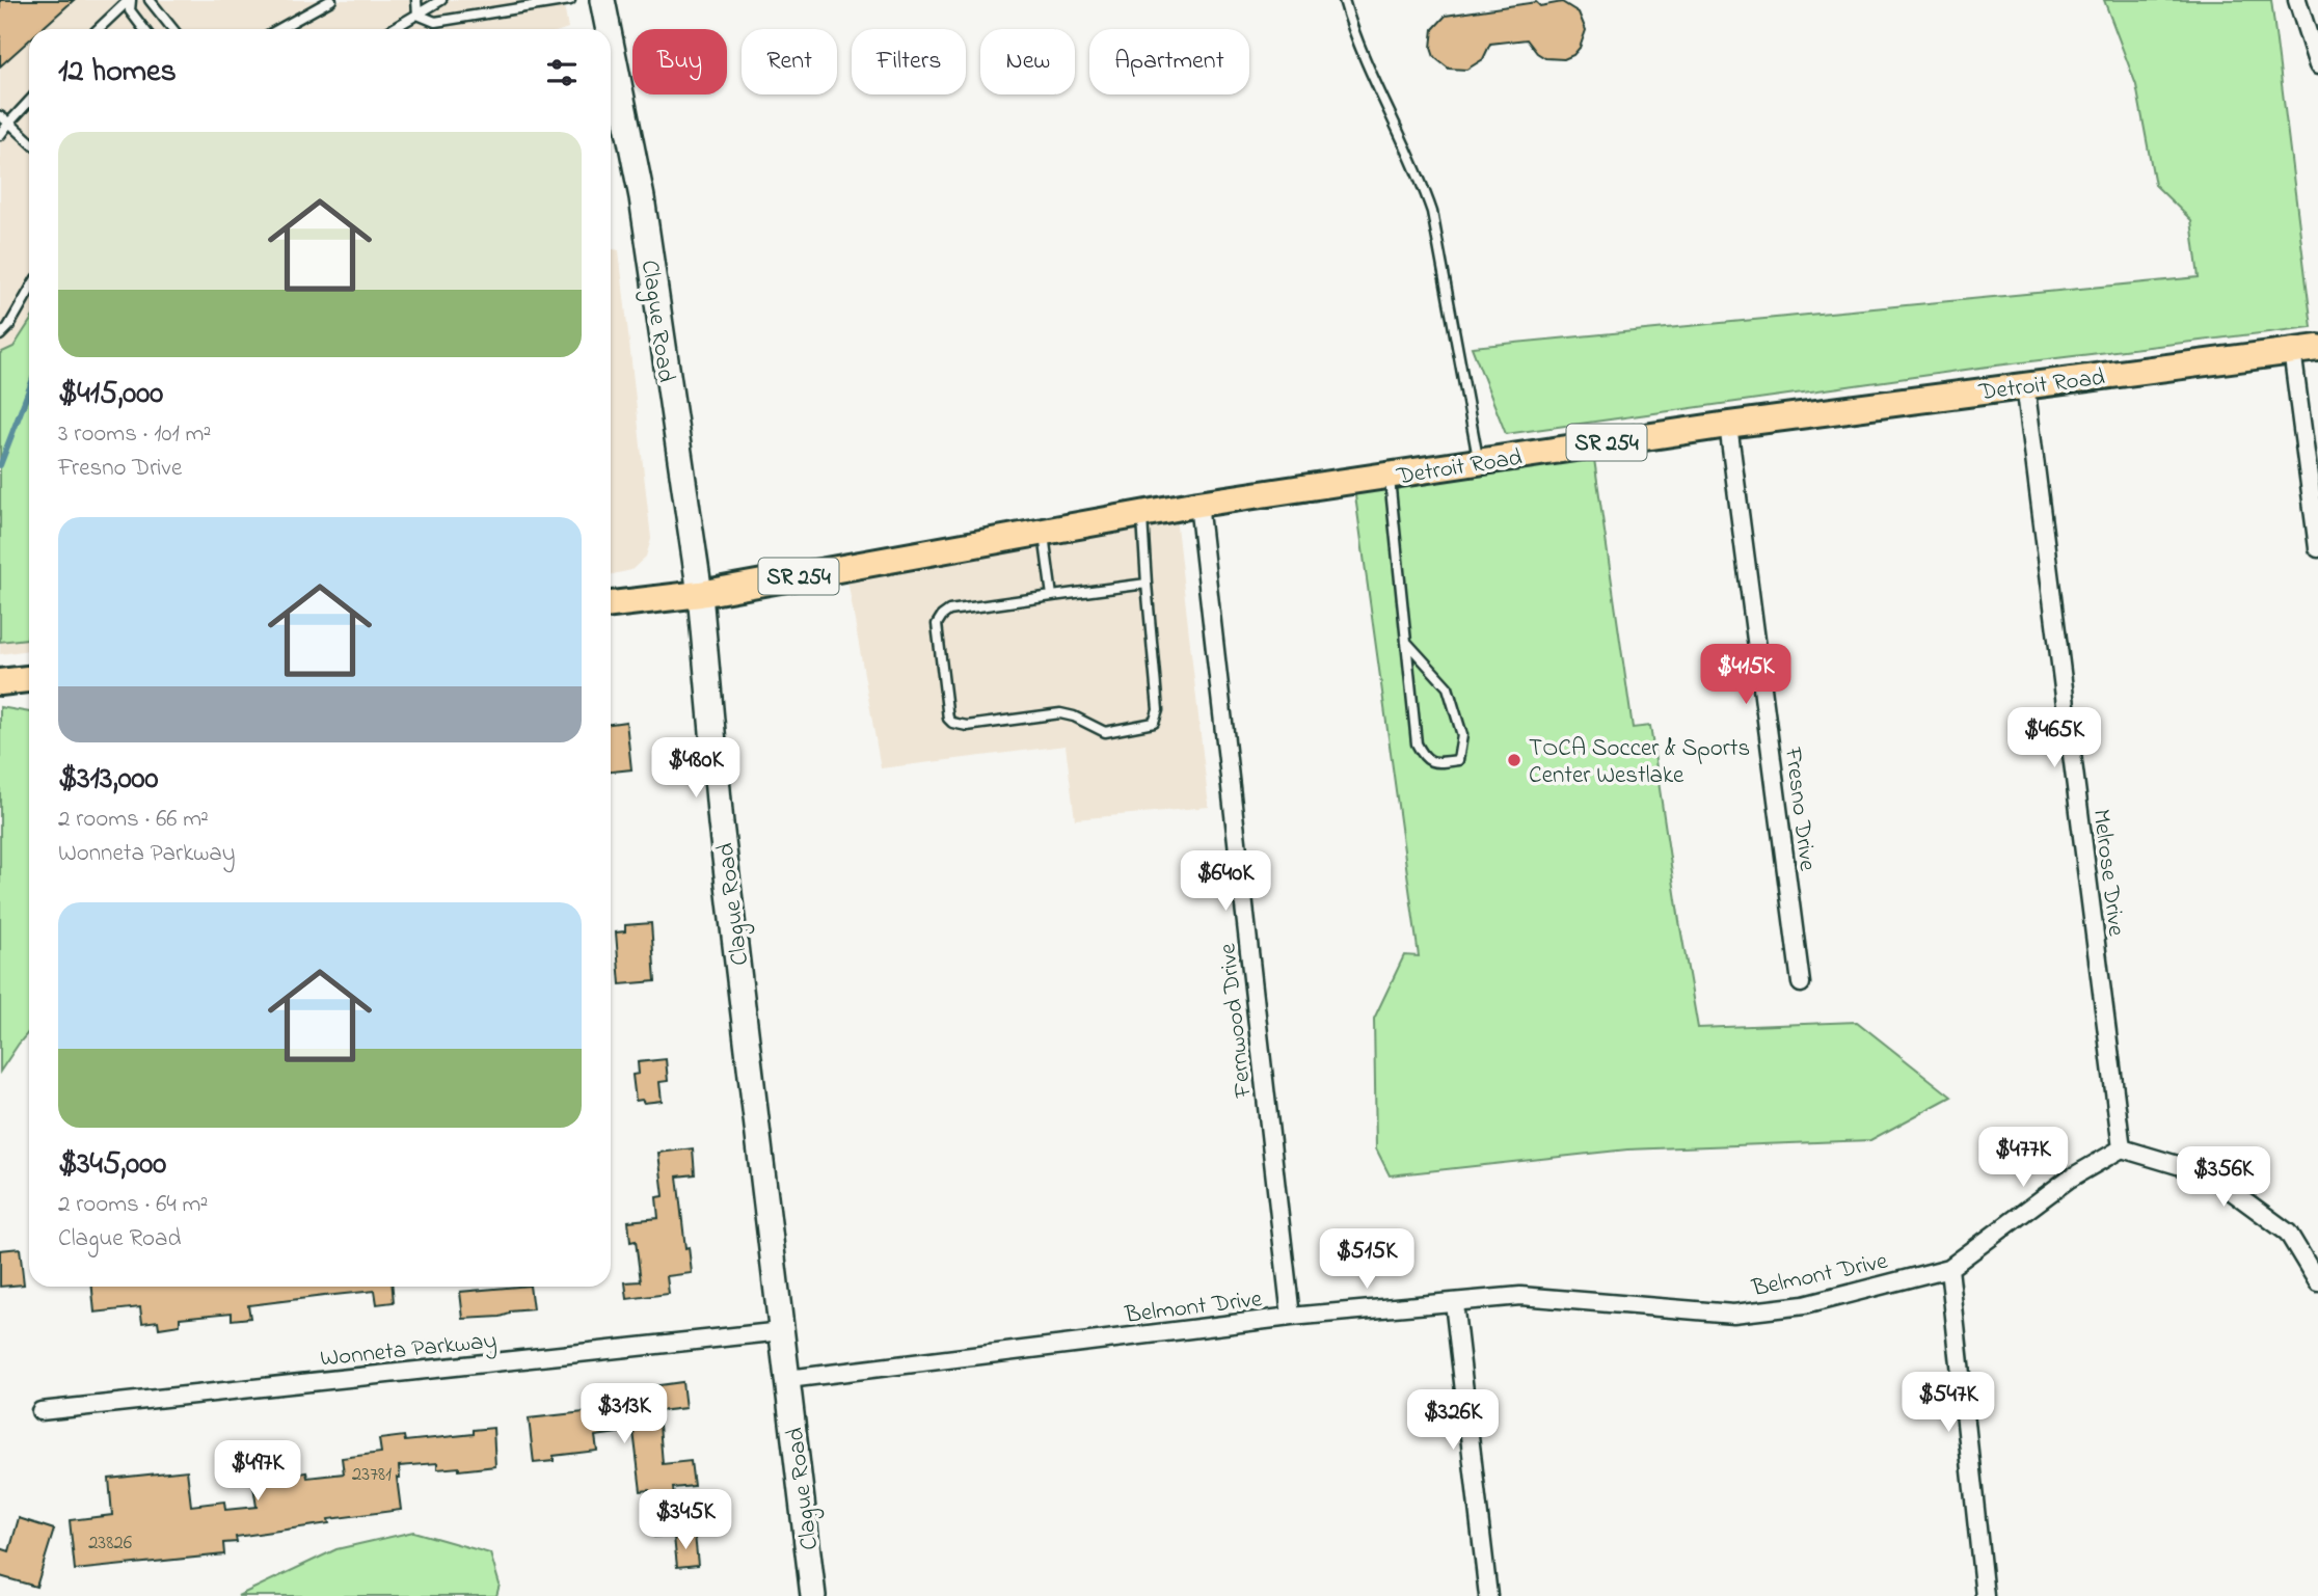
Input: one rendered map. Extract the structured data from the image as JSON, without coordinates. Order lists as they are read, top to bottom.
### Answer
{
  "streets": {
    "main road": ["Clague Road", "Detroit Road", "SR 254"],
    "street": [
      "Fresno Drive",
      "Melrose Drive",
      "Fernwood Drive",
      "Belmont Drive",
      "Wonneta Parkway"
    ]
  },
  "crossings": [
    ["Clague Road", "Detroit Road"],
    ["Clague Road", "Belmont Drive"],
    ["Clague Road", "Wonneta Parkway"],
    ["Detroit Road", "Fresno Drive"],
    ["Detroit Road", "Melrose Drive"],
    ["Detroit Road", "Fernwood Drive"],
    ["Fernwood Drive", "Belmont Drive"]
  ],
  "places": ["TOCA Soccer & Sports Center Westlake"],
  "house_numbers": ["23781", "23826"],
  "page": {
    "chip": [
      "Buy",
      "Rent",
      "Filters",
      "New",
      "Apartment"
    ],
    "heading": "12 homes",
    "list": [
      {
        "name": "$415,000",
        "note": "3 rooms · 101 m² · Fresno Drive"
      },
      {
        "name": "$313,000",
        "note": "2 rooms · 66 m² · Wonneta Parkway"
      },
      {
        "name": "$345,000",
        "note": "2 rooms · 64 m² · Clague Road"
      }
    ],
    "price": [
      "$415K",
      "$465K",
      "$480K",
      "$640K",
      "$477K",
      "$356K",
      "$515K",
      "$547K",
      "$313K",
      "$326K",
      "$497K",
      "$345K"
    ]
  }
}
